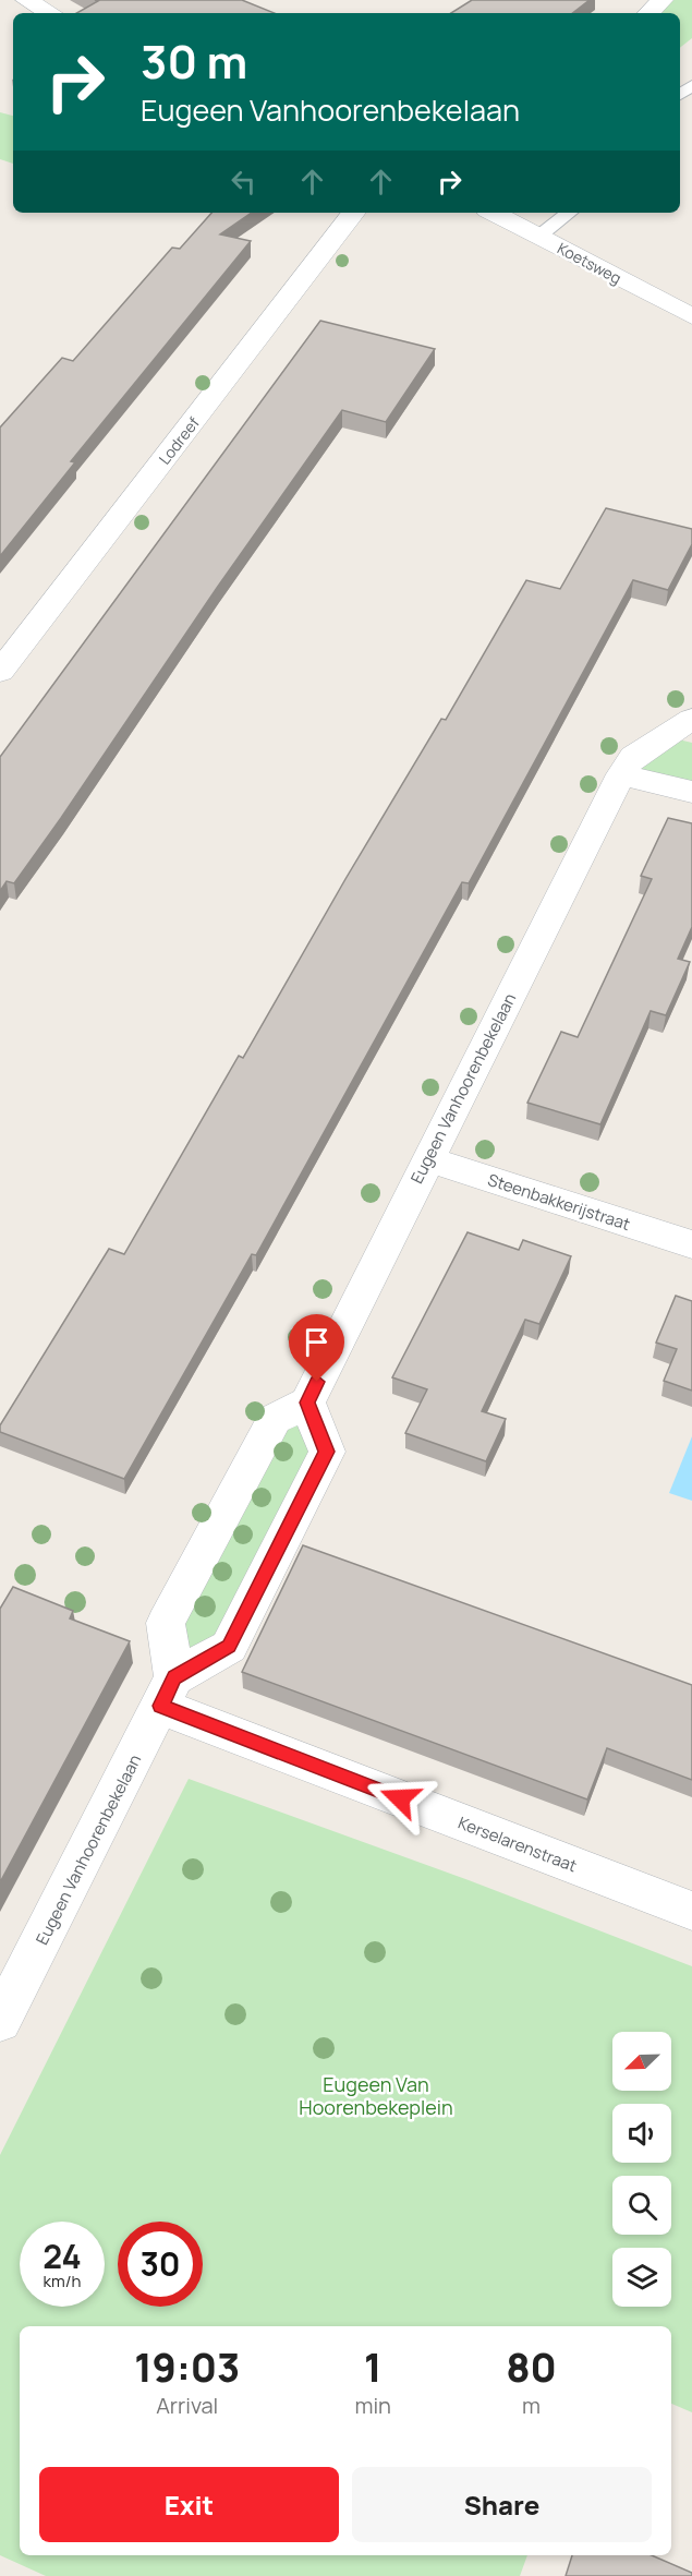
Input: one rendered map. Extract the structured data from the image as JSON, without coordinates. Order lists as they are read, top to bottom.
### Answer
{
  "streets": {
    "street": [
      "Koetsweg",
      "Lodreef",
      "Eugeen Vanhoorenbekelaan",
      "Steenbakkerijstraat",
      "Kerselarenstraat"
    ]
  },
  "crossings": [
    ["Eugeen Vanhoorenbekelaan", "Steenbakkerijstraat"],
    ["Eugeen Vanhoorenbekelaan", "Kerselarenstraat"]
  ],
  "parks": ["Eugeen Van Hoorenbekeplein"],
  "north": "bottom left",
  "page": {
    "turn": ["30 m", "Eugeen Vanhoorenbekelaan"],
    "speed": "24 km/h",
    "limit": "30",
    "eta": [
      "19:03",
      "Arrival",
      "1",
      "min",
      "80",
      "m"
    ],
    "buttons": ["Exit", "Share"]
  }
}
